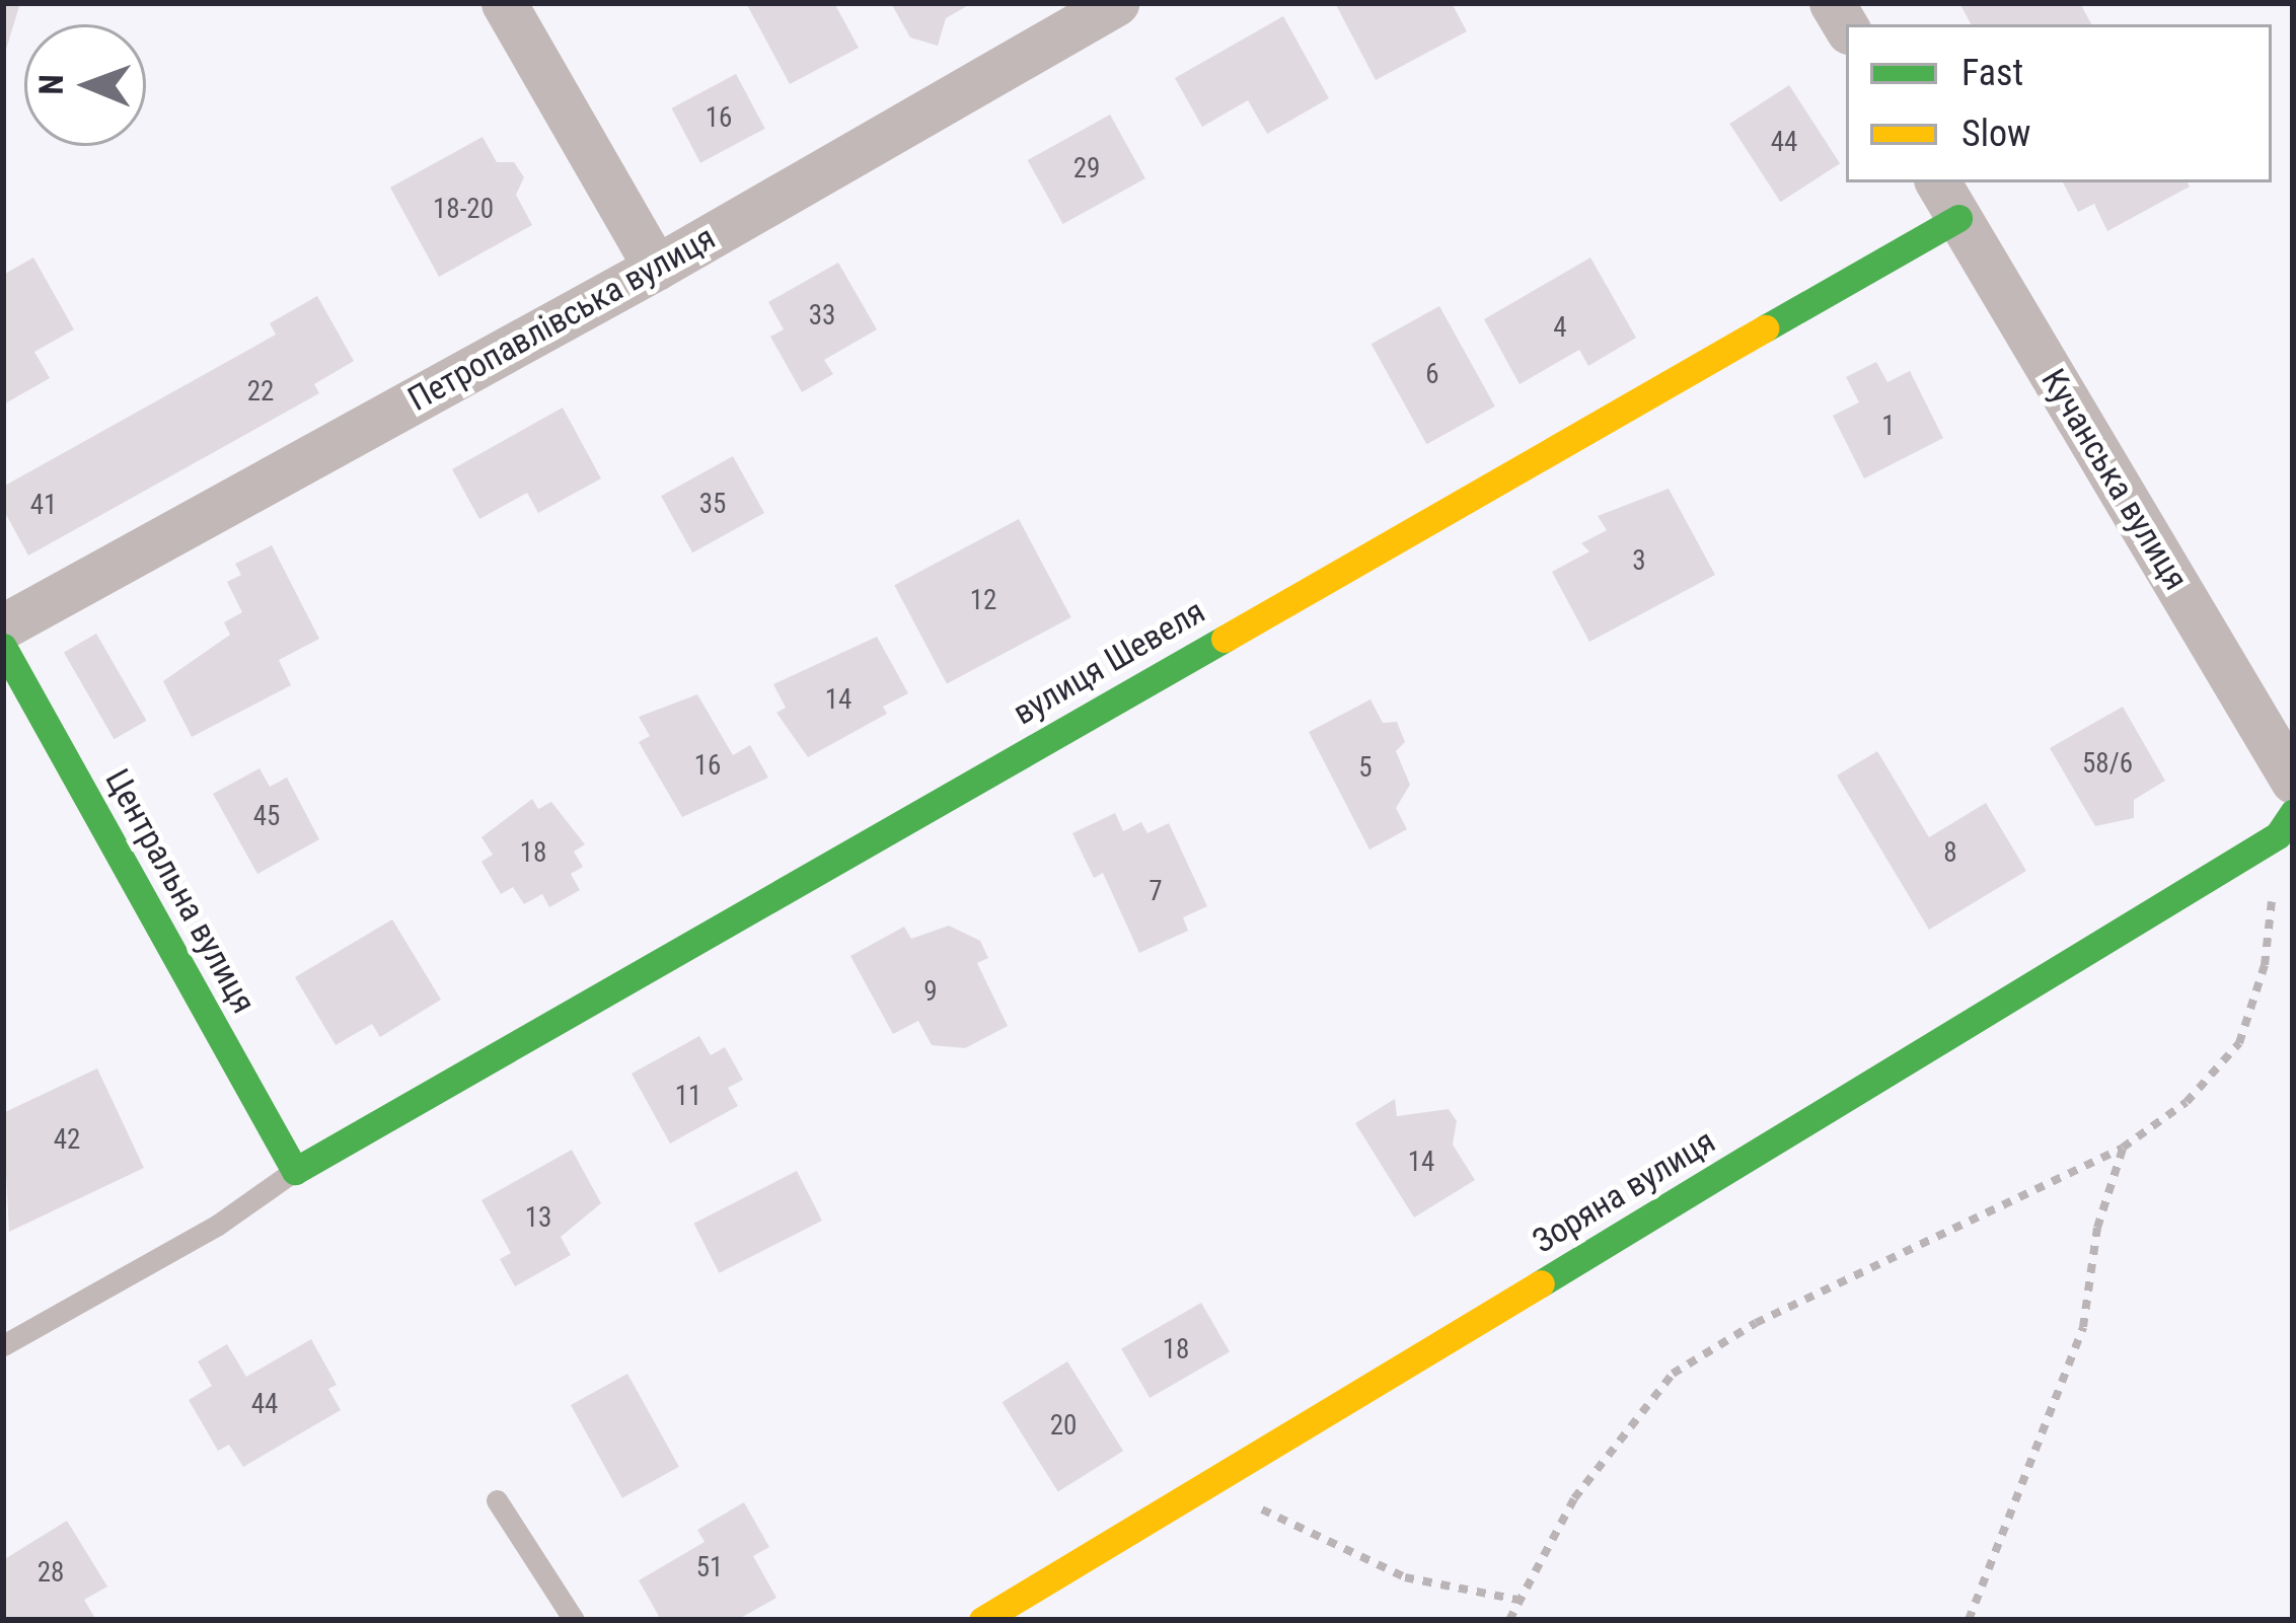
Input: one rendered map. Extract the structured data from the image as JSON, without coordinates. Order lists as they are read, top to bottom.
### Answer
{
  "streets": {
    "street": [
      "Петропавлівська вулиця",
      "Кучанська вулиця",
      "вулиця Шевеля",
      "Центральна вулиця",
      "Зоряна вулиця"
    ]
  },
  "crossings": [
    ["Кучанська вулиця", "вулиця Шевеля"],
    ["вулиця Шевеля", "Центральна вулиця"]
  ],
  "house_numbers": [
    "16",
    "44",
    "29",
    "18-20",
    "33",
    "4",
    "6",
    "22",
    "1",
    "35",
    "41",
    "3",
    "12",
    "14",
    "58/6",
    "16",
    "5",
    "45",
    "18",
    "8",
    "7",
    "9",
    "11",
    "42",
    "14",
    "13",
    "18",
    "44",
    "20",
    "51",
    "28"
  ],
  "legend": ["Fast", "Slow"],
  "north": "left"
}
